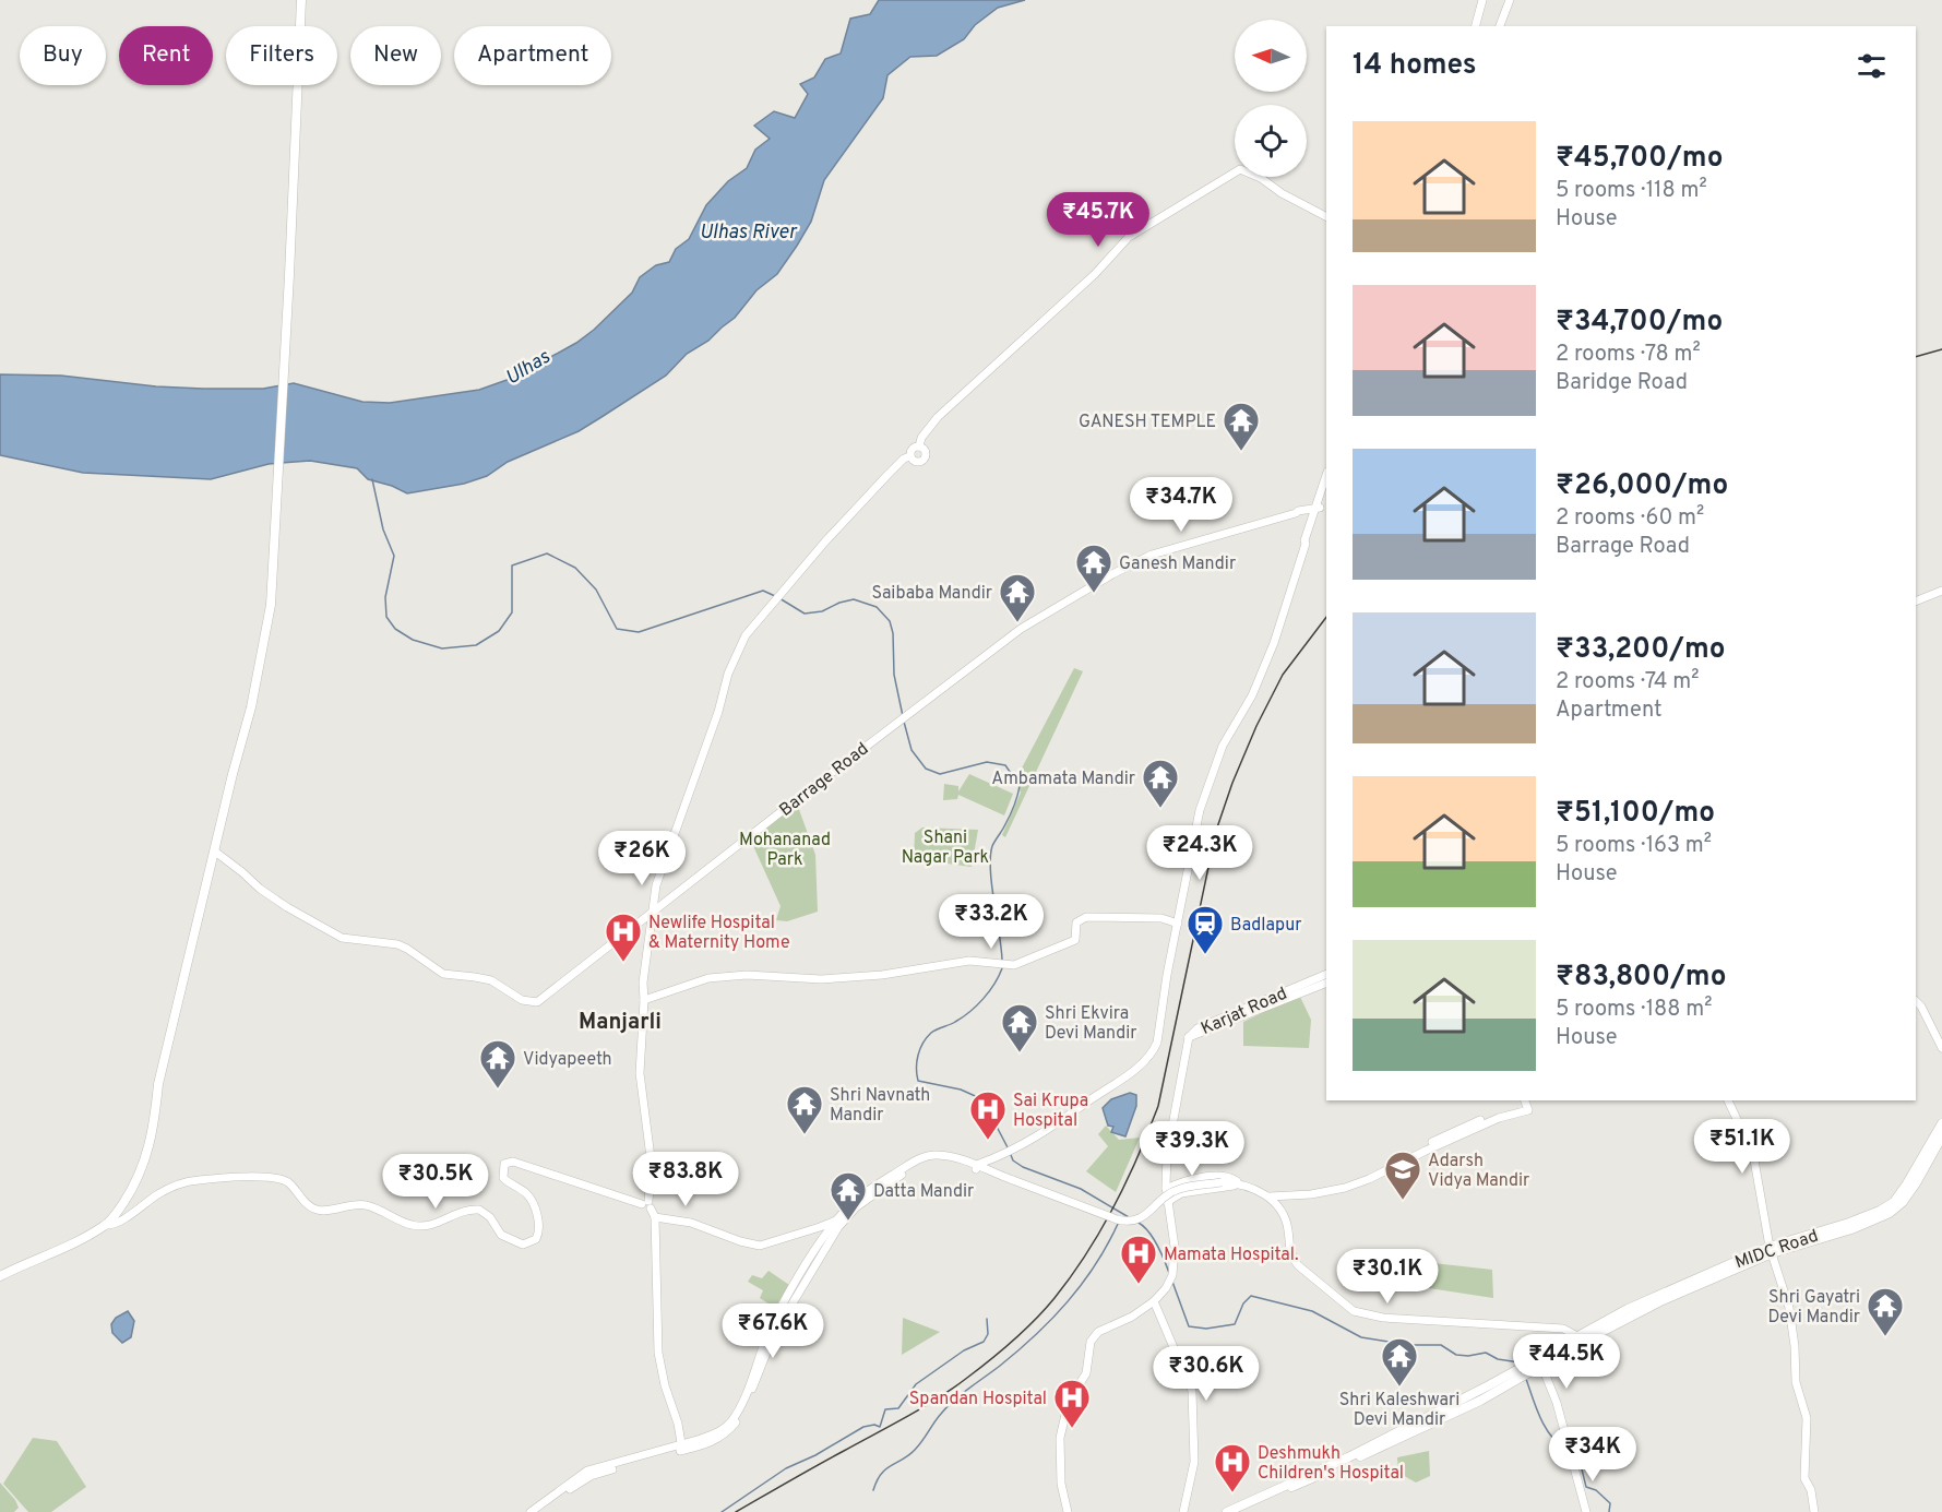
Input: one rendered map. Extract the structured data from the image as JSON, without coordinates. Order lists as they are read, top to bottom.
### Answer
{
  "streets": {
    "main road": ["MIDC Road"],
    "street": ["Barrage Road", "Karjat Road"]
  },
  "districts": ["Manjarli"],
  "water": ["Ulhas River", "Ulhas"],
  "parks": ["Shani Nagar Park", "Mohananad Park"],
  "places": {
    "temple": [
      "GANESH TEMPLE",
      "Ganesh Mandir",
      "Saibaba Mandir",
      "Ambamata Mandir",
      "Shri Ekvira Devi Mandir",
      "Vidyapeeth",
      "Shri Navnath Mandir",
      "Datta Mandir",
      "Shri Gayatri Devi Mandir",
      "Shri Kaleshwari Devi Mandir"
    ],
    "station": ["Badlapur"],
    "hospital": [
      "Newlife Hospital & Maternity Home",
      "Sai Krupa Hospital",
      "Mamata Hospital.",
      "Spandan Hospital",
      "Deshmukh Children's Hospital"
    ],
    "school or university": ["Adarsh Vidya Mandir"]
  },
  "north": "left",
  "page": {
    "chip": [
      "Buy",
      "Rent",
      "Filters",
      "New",
      "Apartment"
    ],
    "heading": "14 homes",
    "list": [
      {
        "name": "₹45,700/mo",
        "note": "5 rooms · 118 m² · House"
      },
      {
        "name": "₹34,700/mo",
        "note": "2 rooms · 78 m² · Baridge Road"
      },
      {
        "name": "₹26,000/mo",
        "note": "2 rooms · 60 m² · Barrage Road"
      },
      {
        "name": "₹33,200/mo",
        "note": "2 rooms · 74 m² · Apartment"
      },
      {
        "name": "₹51,100/mo",
        "note": "5 rooms · 163 m² · House"
      },
      {
        "name": "₹83,800/mo",
        "note": "5 rooms · 188 m² · House"
      }
    ],
    "price": [
      "₹45.7K",
      "₹34.7K",
      "₹24.3K",
      "₹26K",
      "₹33.2K",
      "₹51.1K",
      "₹39.3K",
      "₹83.8K",
      "₹30.5K",
      "₹30.1K",
      "₹67.6K",
      "₹44.5K",
      "₹30.6K",
      "₹34K"
    ]
  }
}
